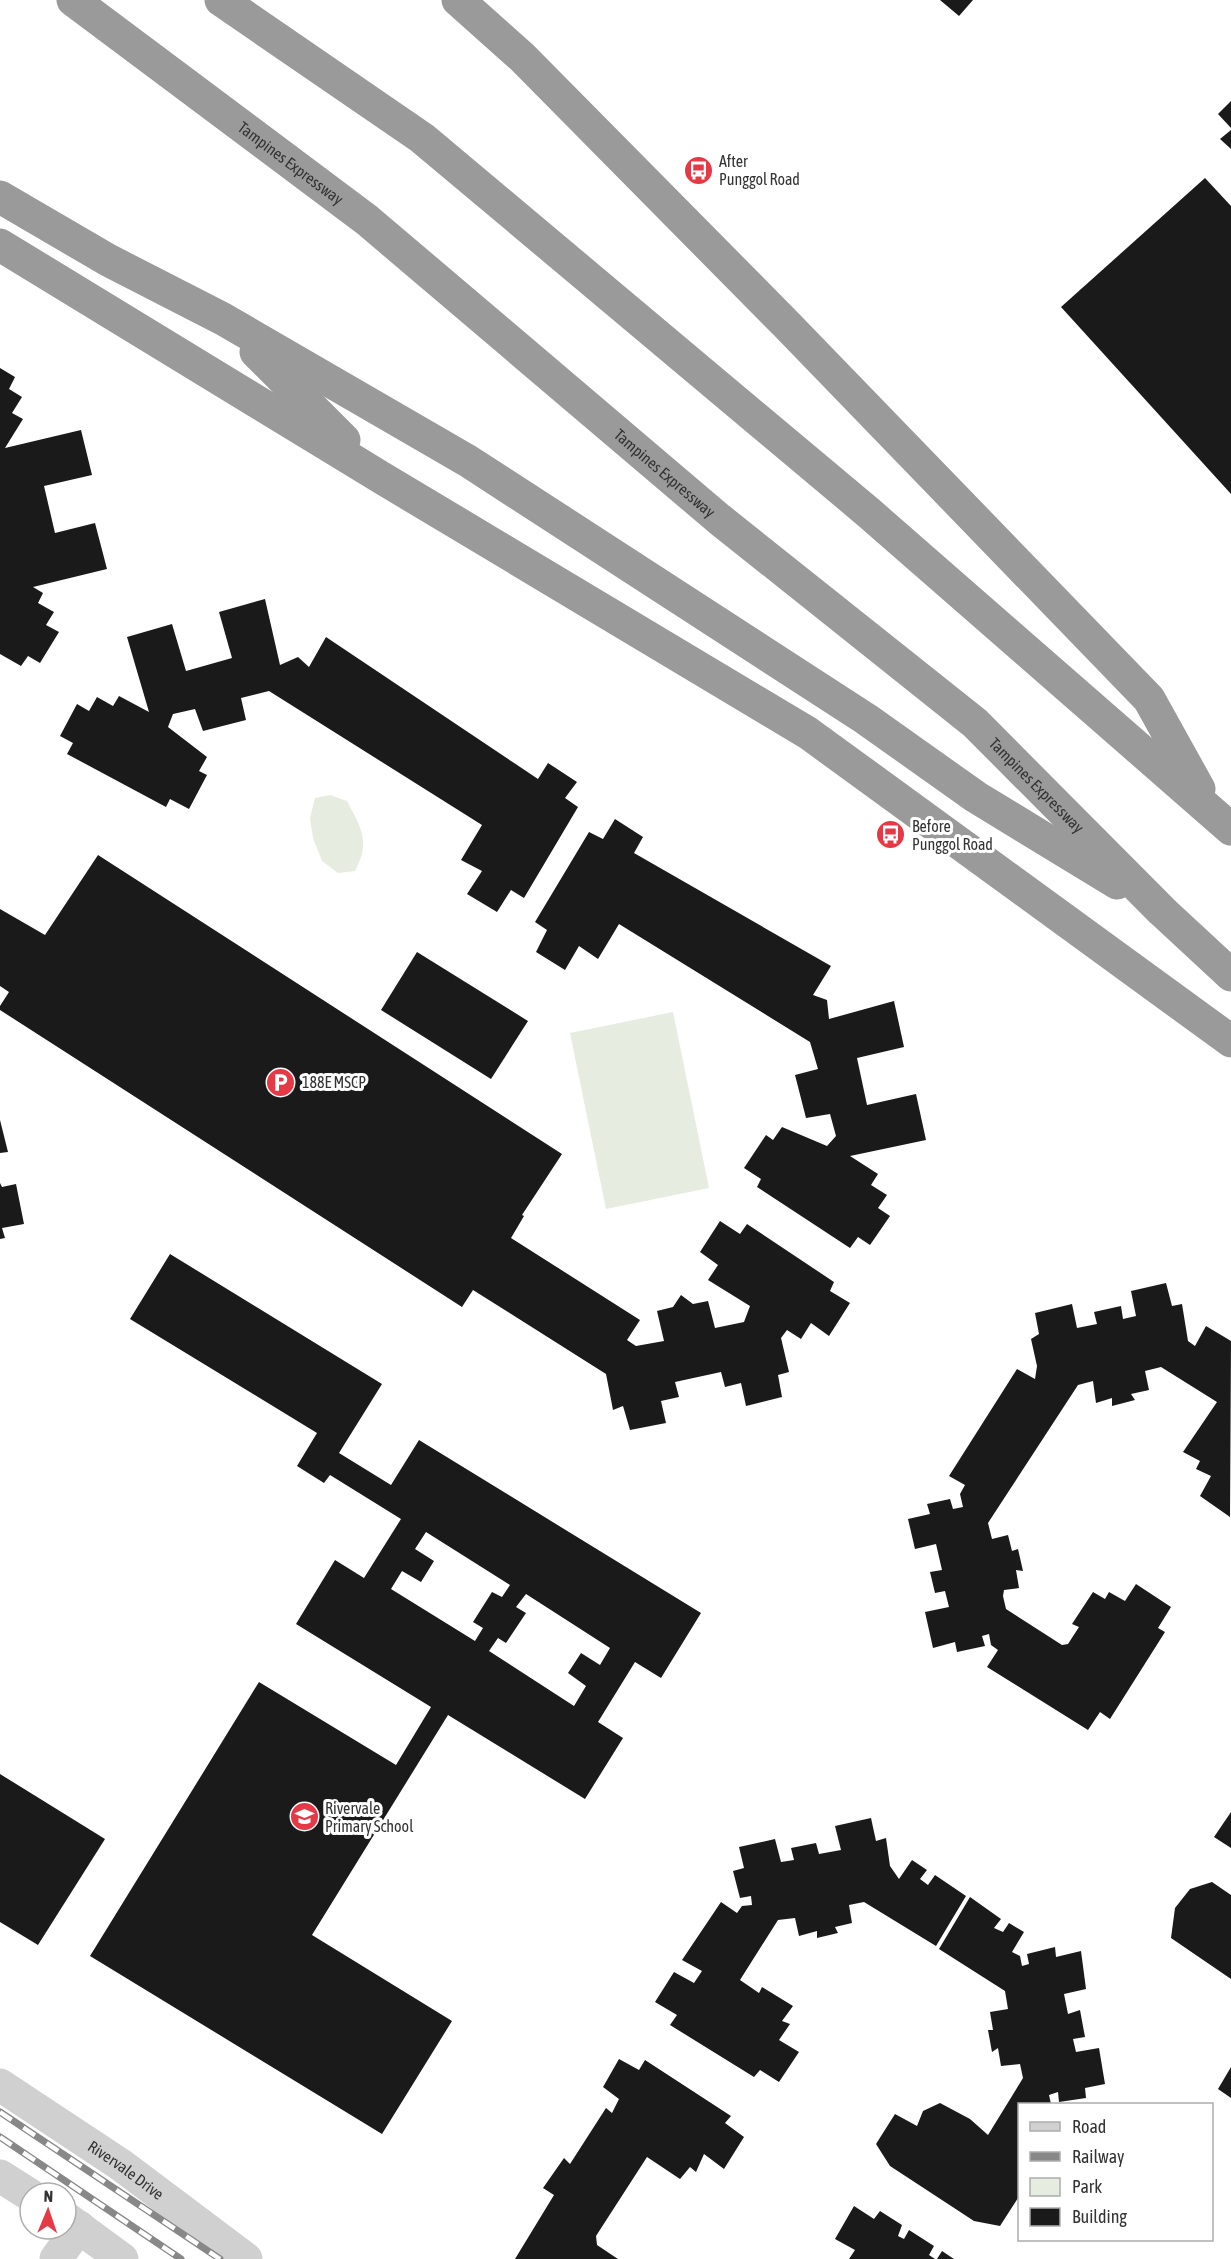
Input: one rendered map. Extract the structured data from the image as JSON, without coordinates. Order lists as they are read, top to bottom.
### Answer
{
  "streets": {
    "highway": ["Tampines Expressway"],
    "street": ["Rivervale Drive"]
  },
  "places": {
    "bus stop": ["After Punggol Road", "Before Punggol Road"],
    "parking": ["188E MSCP"],
    "school or university": ["Rivervale Primary School"]
  },
  "legend": [
    "Road",
    "Railway",
    "Park",
    "Building"
  ],
  "north": "top"
}
